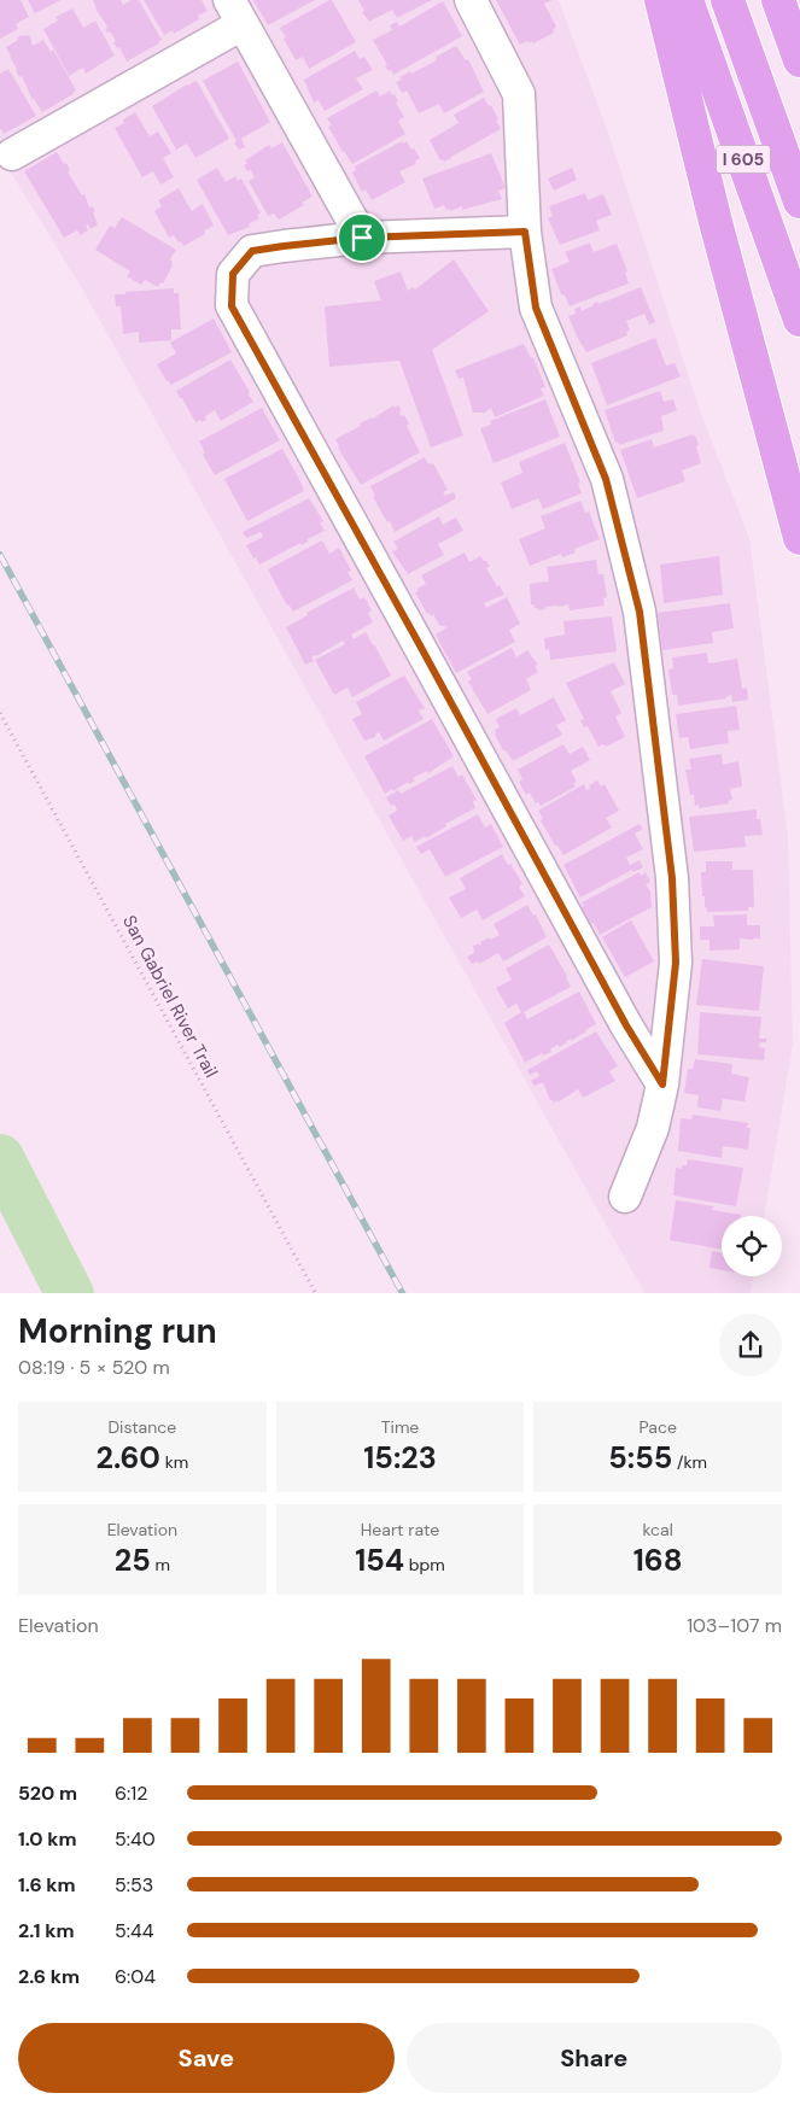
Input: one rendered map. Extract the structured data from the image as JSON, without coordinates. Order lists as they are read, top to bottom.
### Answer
{
  "streets": {
    "highway": ["I 605"],
    "path": ["San Gabriel River Trail"]
  },
  "page": {
    "heading": ["Morning run", "08:19 · 5 × 520 m"],
    "stats": [
      ["Distance", "2.60 km"],
      ["Time", "15:23"],
      ["Pace", "5:55 /km"],
      ["Elevation", "25 m"],
      ["Heart rate", "154 bpm"],
      ["kcal", "168"]
    ],
    "chart": ["Elevation", "103–107 m"],
    "list": [
      {
        "name": "520 m",
        "note": "6:12"
      },
      {
        "name": "1.0 km",
        "note": "5:40"
      },
      {
        "name": "1.6 km",
        "note": "5:53"
      },
      {
        "name": "2.1 km",
        "note": "5:44"
      },
      {
        "name": "2.6 km",
        "note": "6:04"
      }
    ],
    "buttons": ["Save", "Share"]
  }
}
